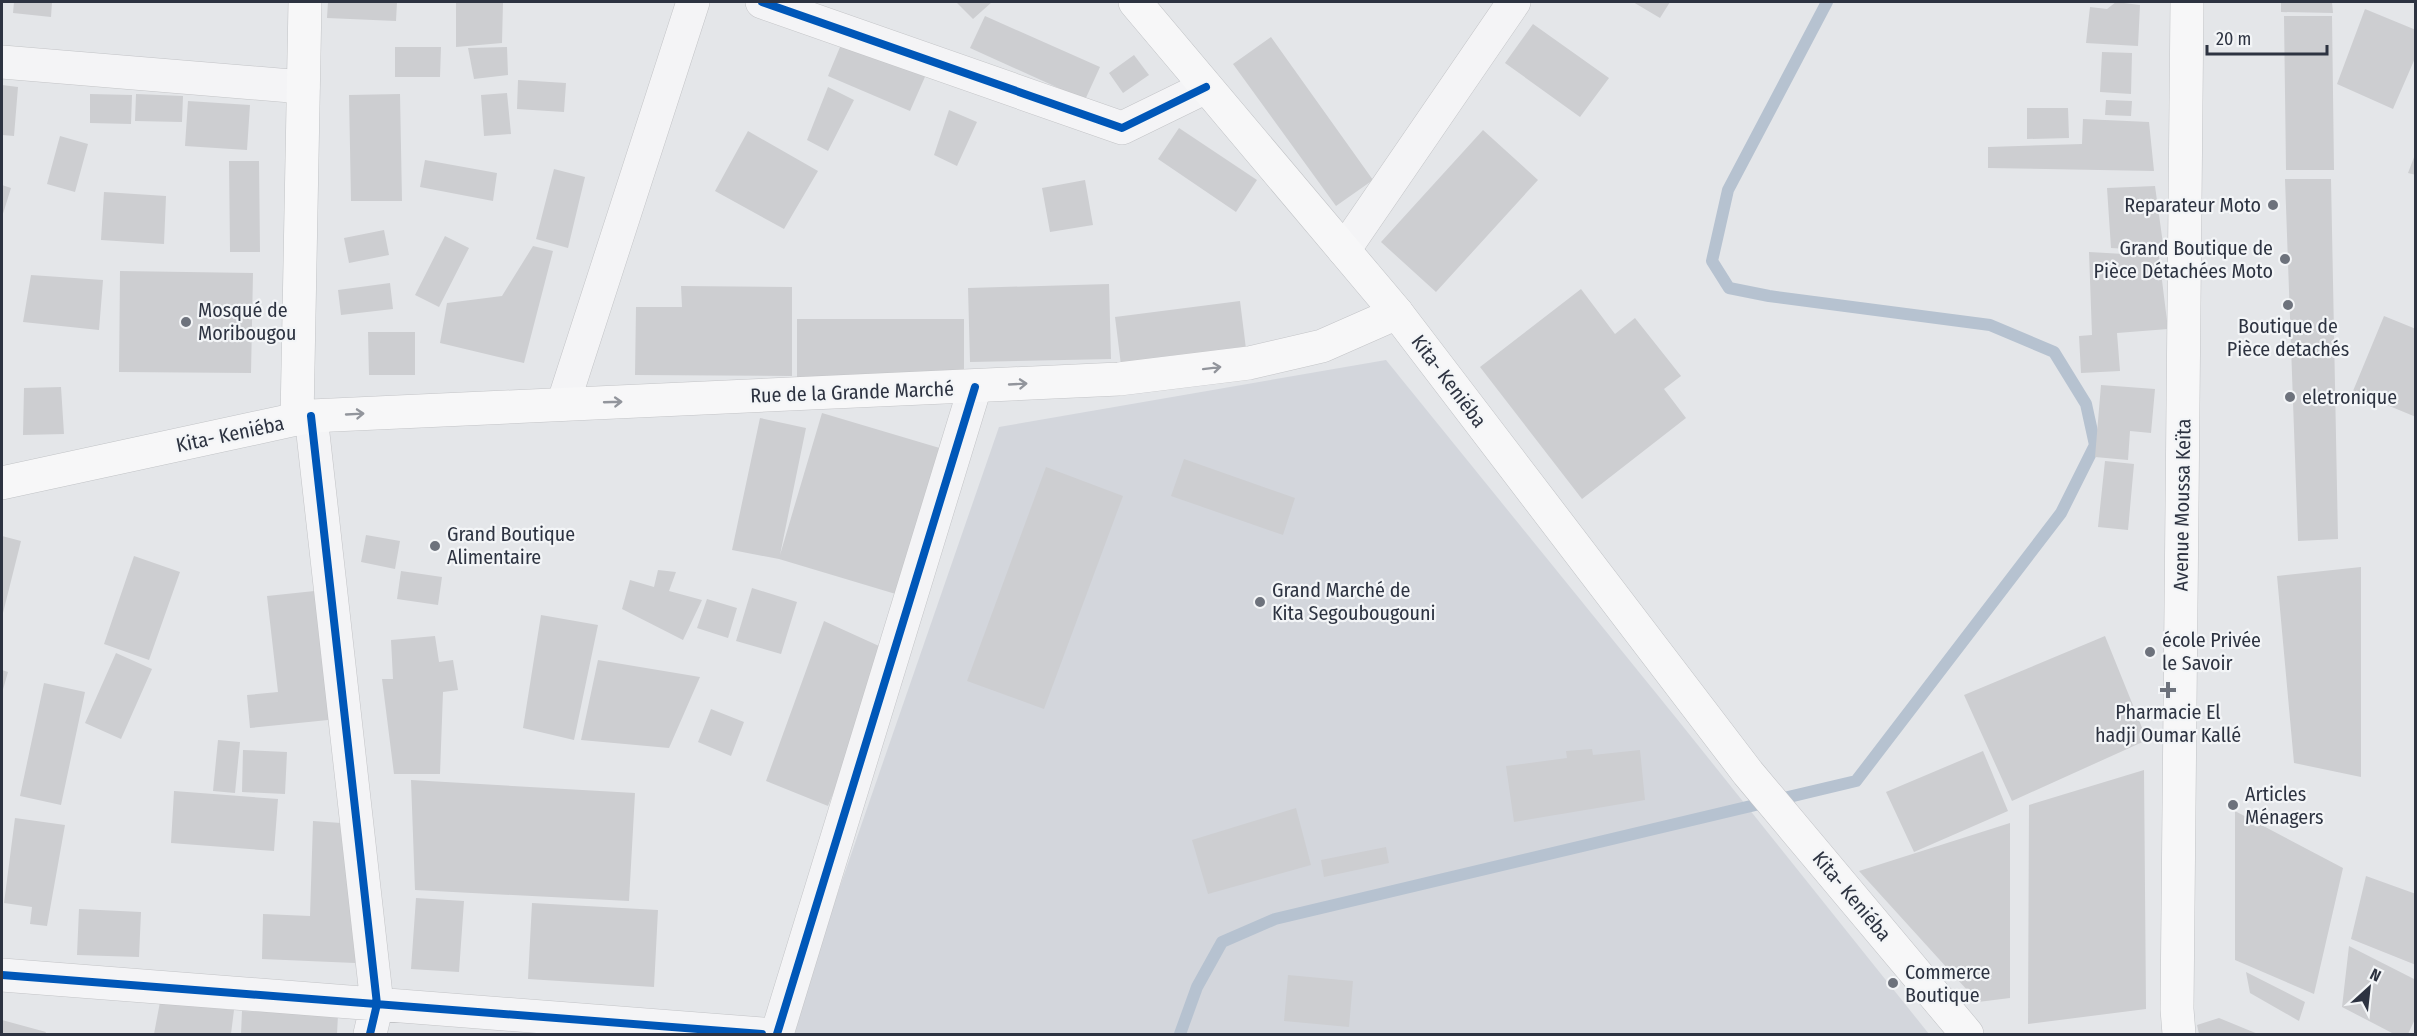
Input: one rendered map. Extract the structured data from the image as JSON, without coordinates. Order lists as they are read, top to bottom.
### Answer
{
  "streets": {
    "main road": ["Kita- Keniéba", "Rue de la Grande Marché", "Avenue Moussa Keïta"]
  },
  "crossings": [
    ["Kita- Keniéba", "Rue de la Grande Marché"]
  ],
  "one_way": ["Rue de la Grande Marché"],
  "places": {
    "other": [
      "Reparateur Moto",
      "Grand Boutique de Pièce Détachées Moto",
      "Boutique de Pièce detachés",
      "Mosqué de Moribougou",
      "eletronique",
      "Grand Boutique Alimentaire",
      "Grand Marché de Kita Segoubougouni",
      "école Privée le Savoir",
      "Articles Ménagers",
      "Commerce Boutique"
    ],
    "health": ["Pharmacie El hadji Oumar Kallé"]
  },
  "scale_bar": "20 m",
  "north": "top right"
}
